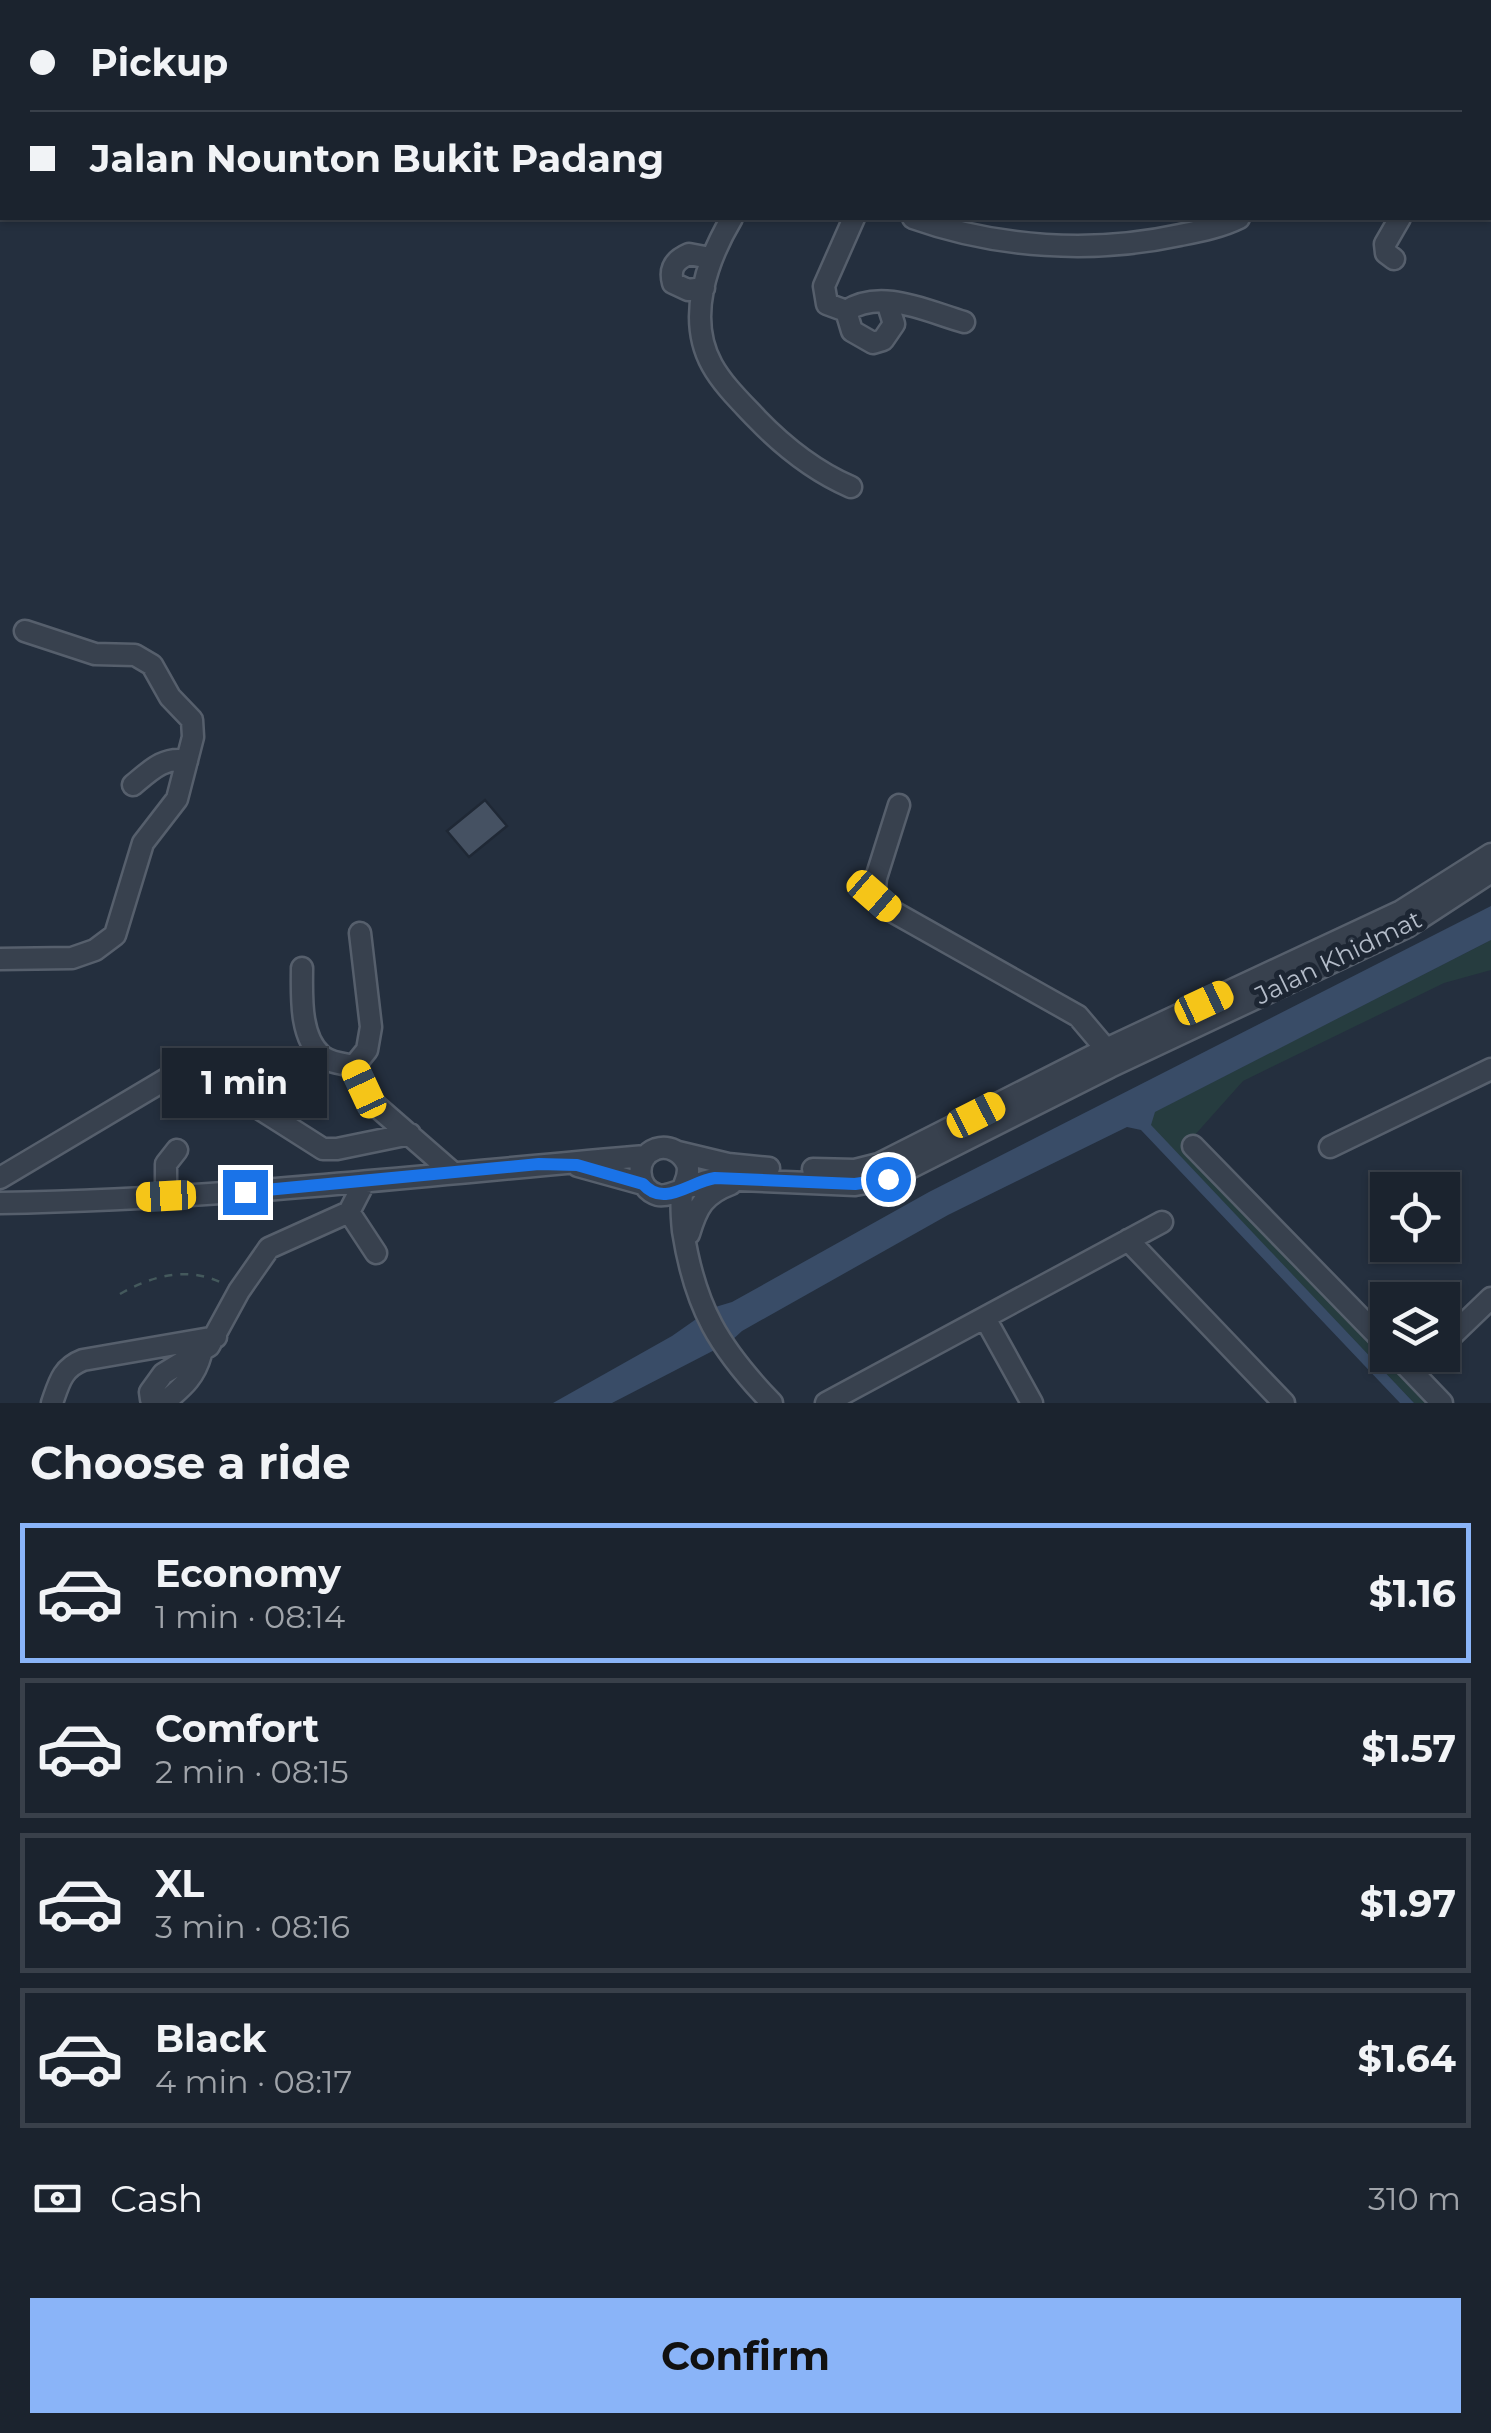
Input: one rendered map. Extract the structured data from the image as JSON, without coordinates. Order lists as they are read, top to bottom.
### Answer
{
  "streets": {
    "street": ["Jalan Khidmat"]
  },
  "page": {
    "banner": ["Pickup", "Jalan Nounton Bukit Padang"],
    "bubble": "1 min",
    "heading": "Choose a ride",
    "list": [
      {
        "name": "Economy",
        "note": "1 min · 08:14",
        "value": "$1.16"
      },
      {
        "name": "Comfort",
        "note": "2 min · 08:15",
        "value": "$1.57"
      },
      {
        "name": "XL",
        "note": "3 min · 08:16",
        "value": "$1.97"
      },
      {
        "name": "Black",
        "note": "4 min · 08:17",
        "value": "$1.64"
      }
    ],
    "pay": ["Cash", "310 m"],
    "buttons": "Confirm"
  }
}
